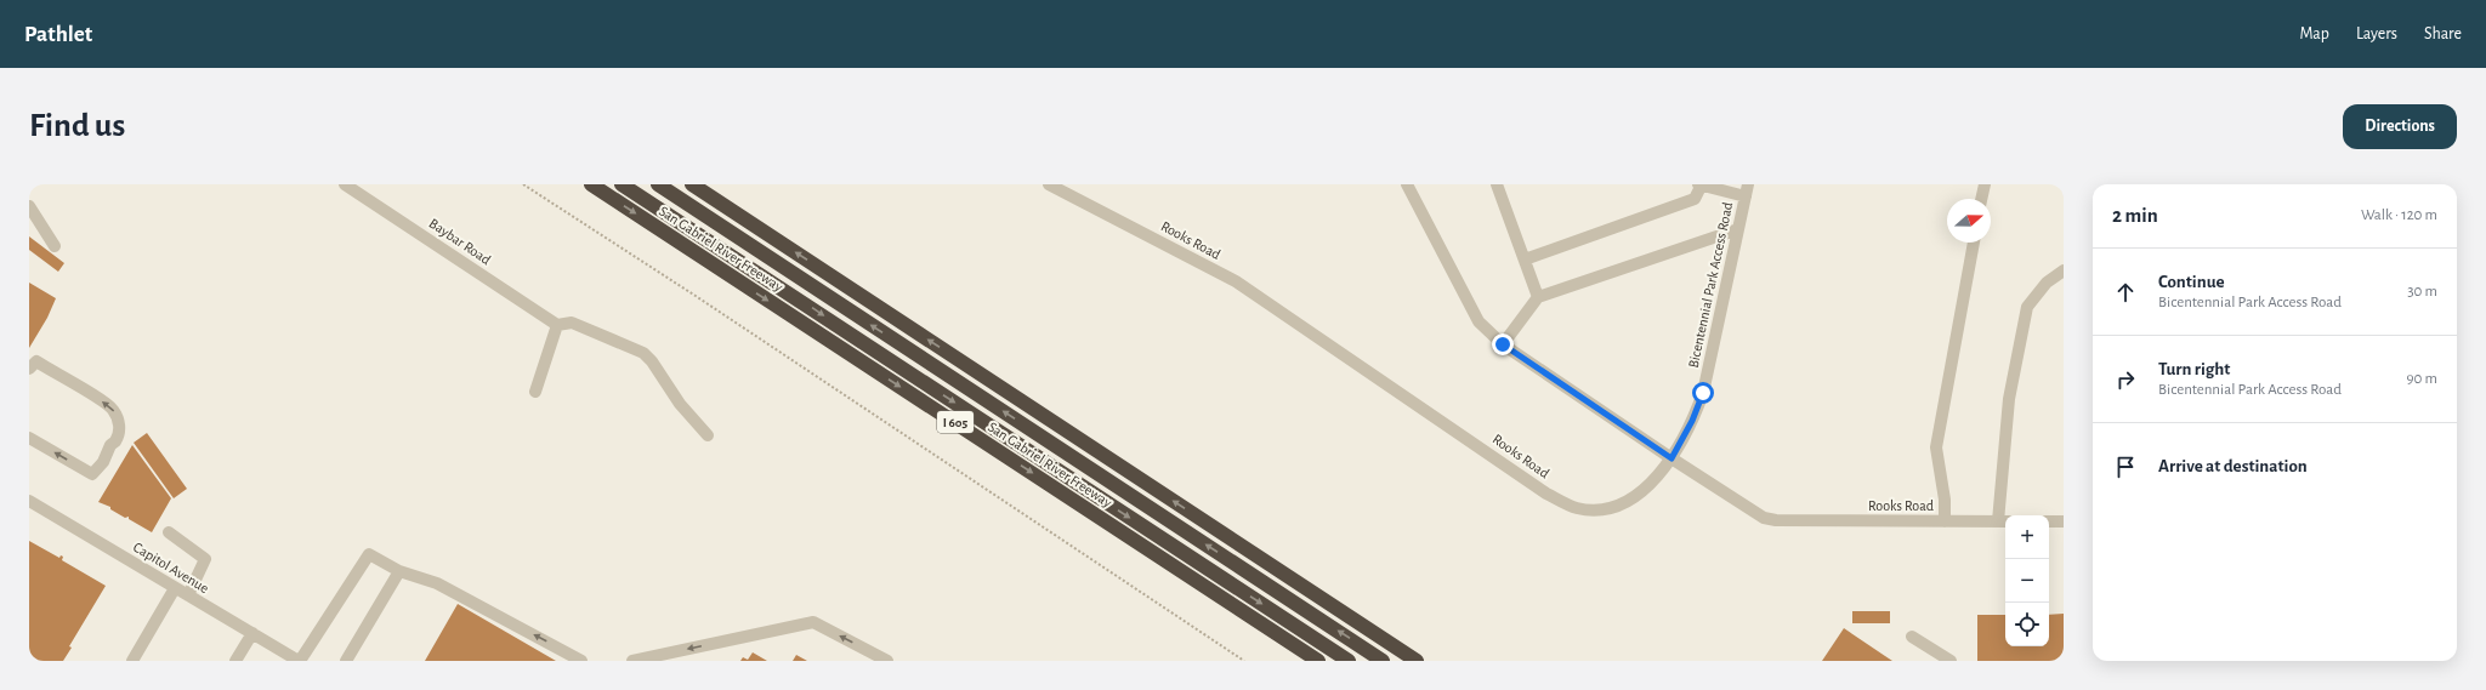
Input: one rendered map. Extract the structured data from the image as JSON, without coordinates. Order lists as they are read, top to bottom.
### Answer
{
  "streets": {
    "highway": ["San Gabriel River Freeway", "I 605"],
    "street": [
      "Rooks Road",
      "Baybar Road",
      "Bicentennial Park Access Road",
      "Capitol Avenue"
    ]
  },
  "crossings": [
    ["Rooks Road", "Bicentennial Park Access Road"]
  ],
  "north": "right",
  "page": {
    "header": "Pathlet",
    "nav": ["Map", "Layers", "Share"],
    "buttons": "Directions",
    "title": "Find us",
    "heading": ["2 min", "Walk · 120 m"],
    "list": [
      ["Continue", "Bicentennial Park Access Road", "30 m"],
      ["Turn right", "Bicentennial Park Access Road", "90 m"],
      "Arrive at destination"
    ],
    "map_buttons": ["+", "−"]
  }
}
